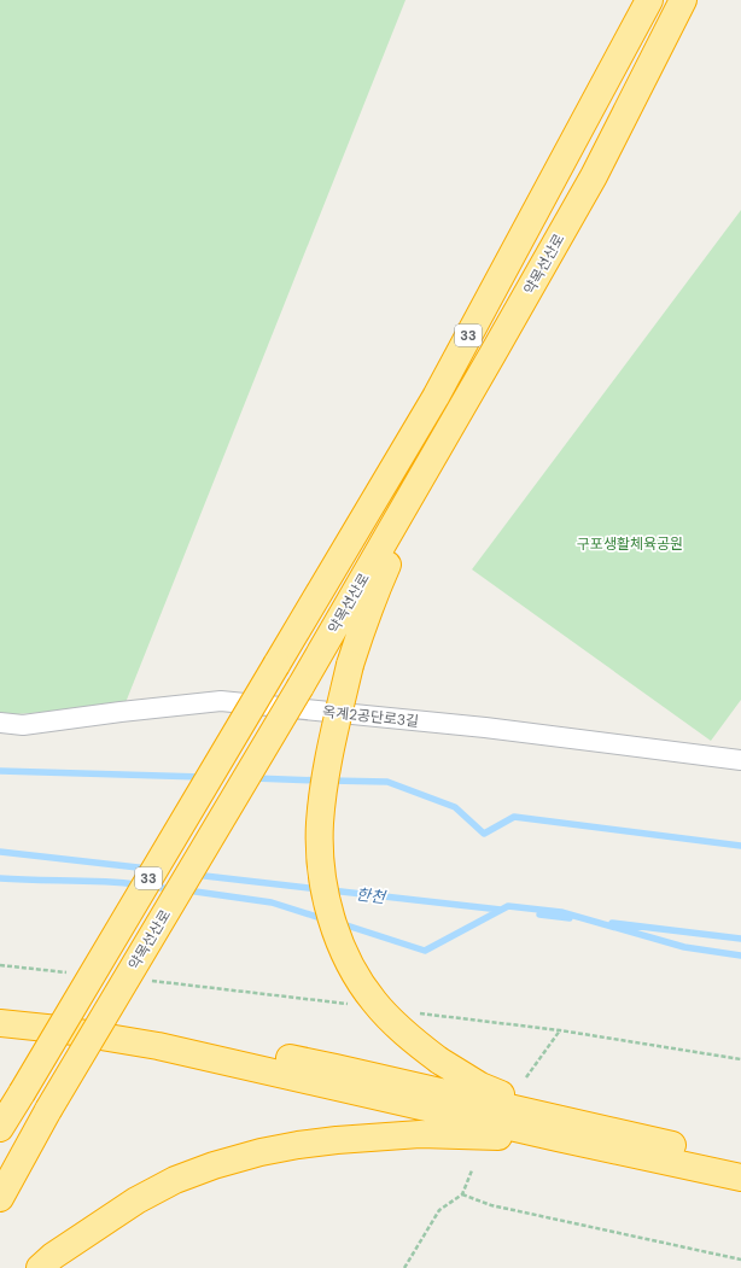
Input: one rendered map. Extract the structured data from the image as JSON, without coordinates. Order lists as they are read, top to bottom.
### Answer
{
  "streets": {
    "highway": ["약목선산로", "33"],
    "street": ["옥계2공단로3길"]
  },
  "water": ["한천"],
  "parks": ["구포생활체육공원"]
}
